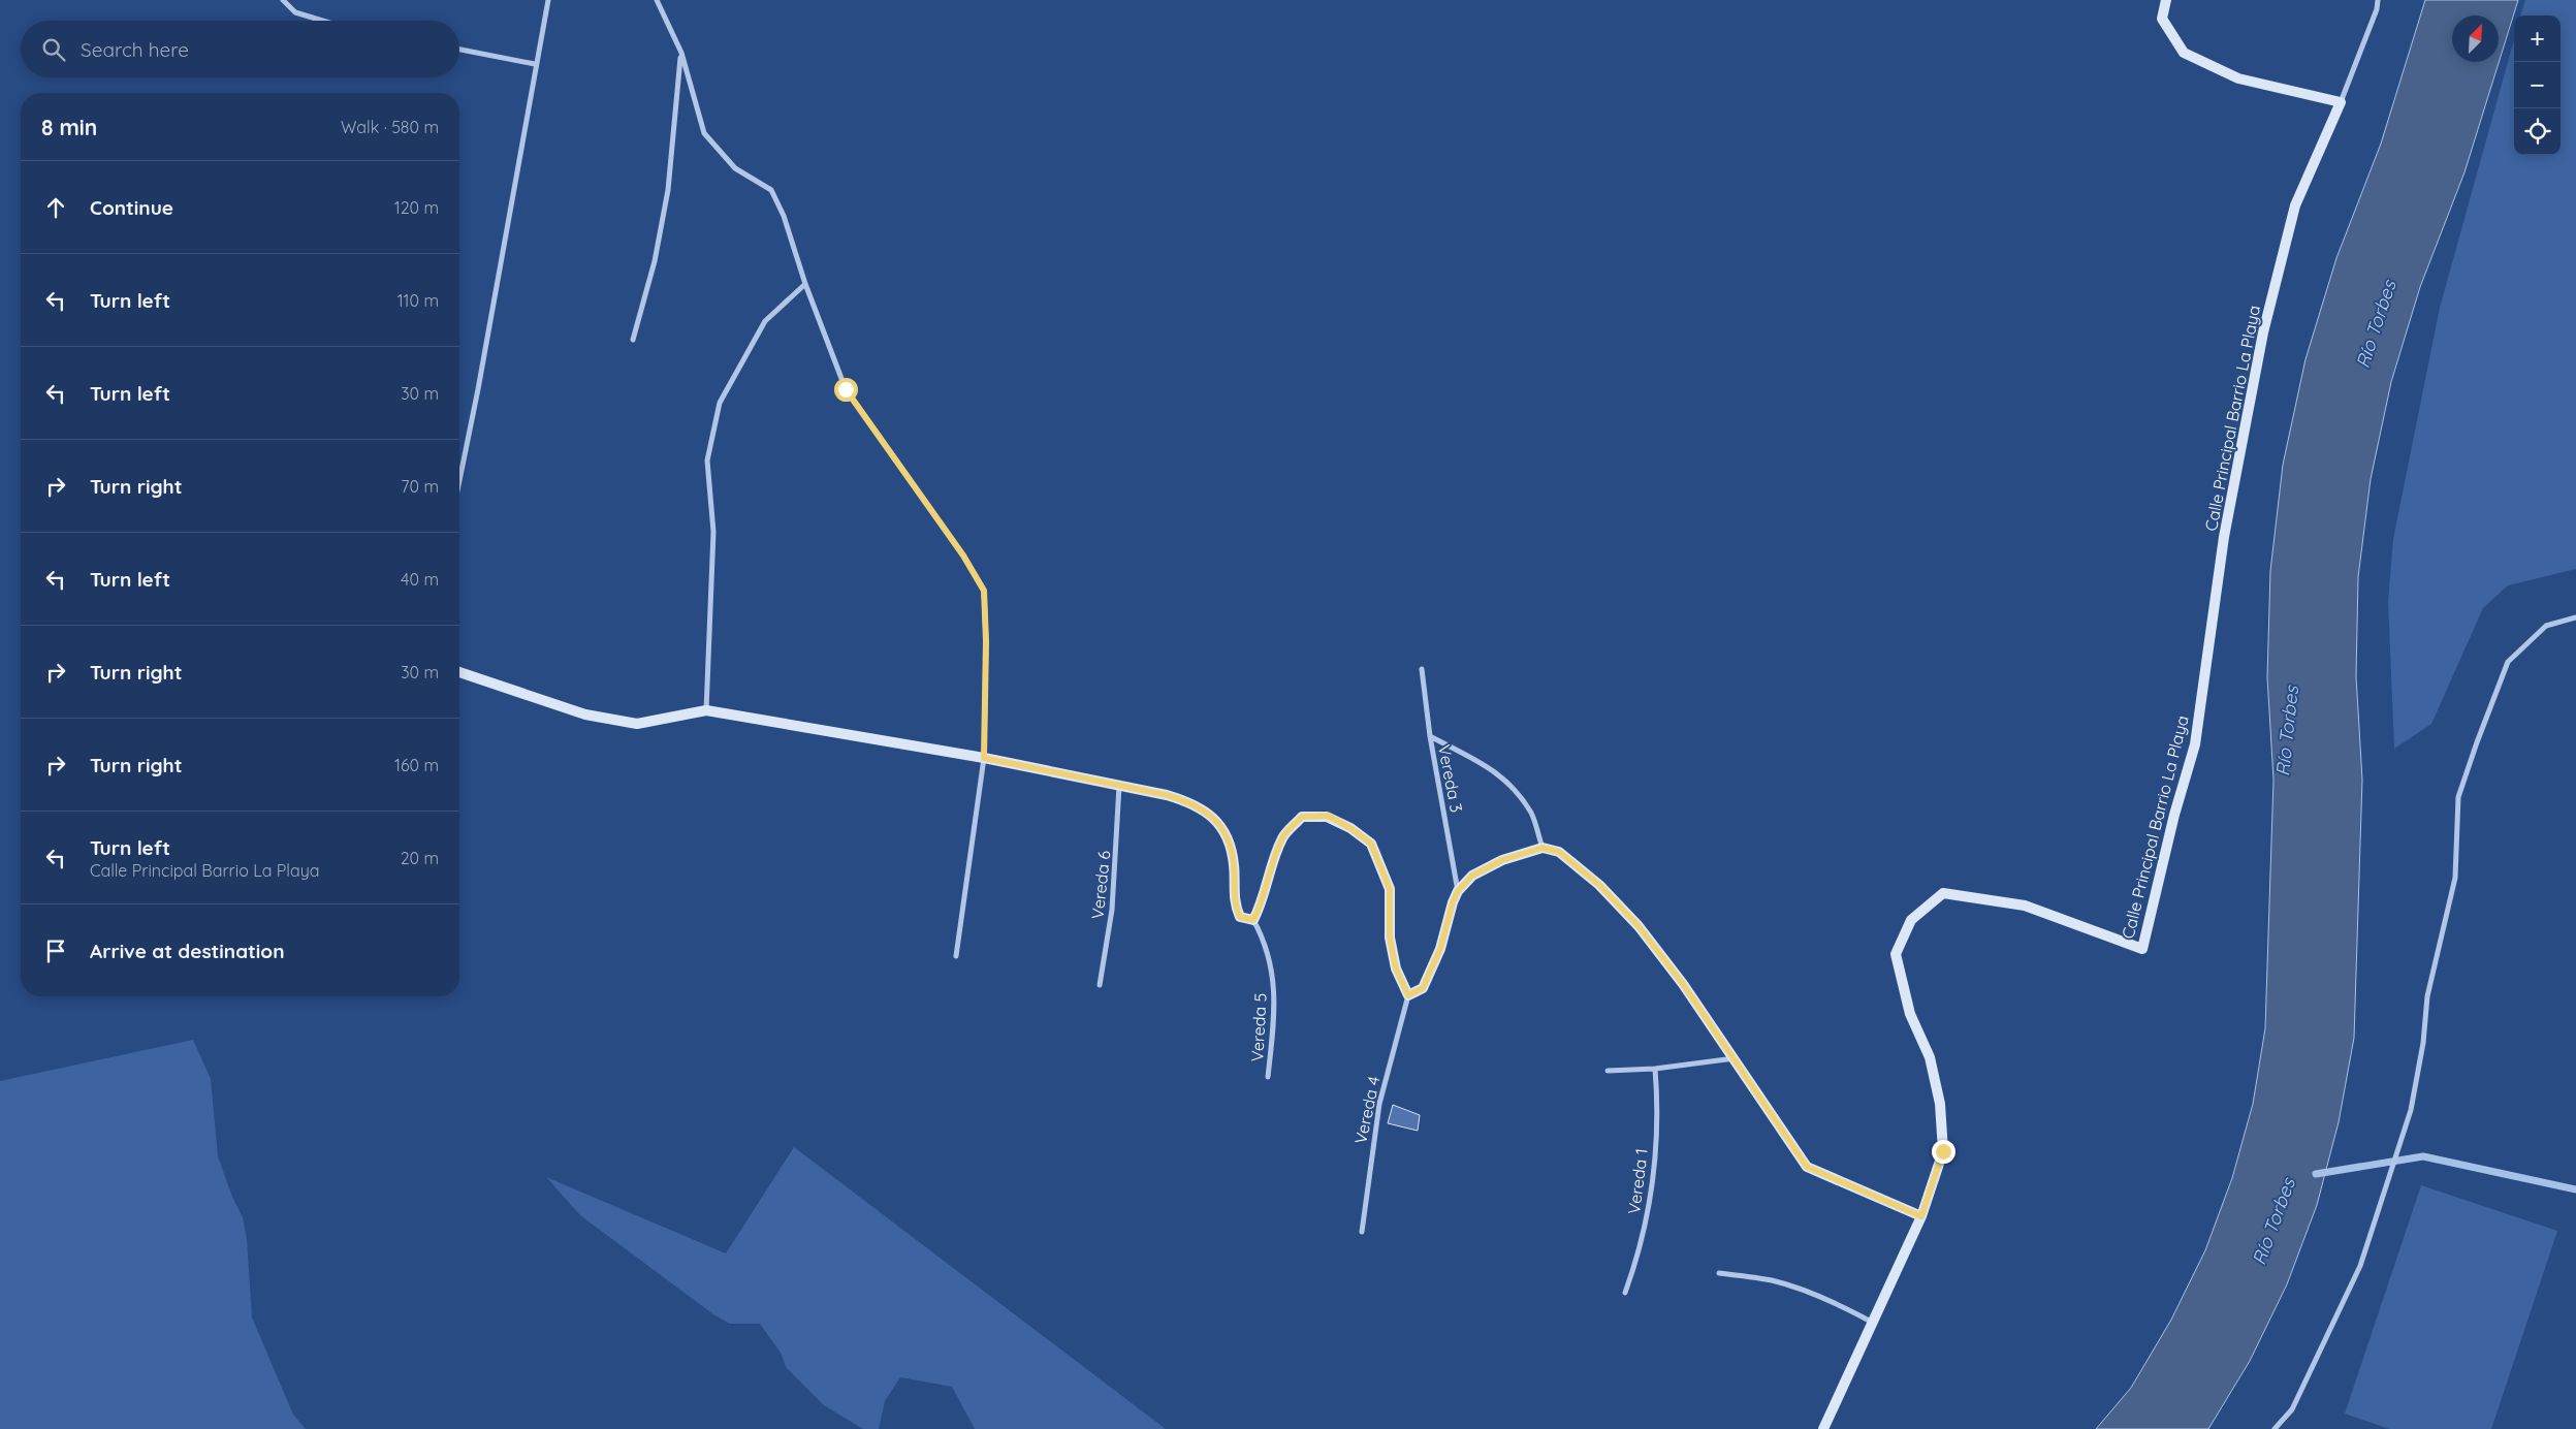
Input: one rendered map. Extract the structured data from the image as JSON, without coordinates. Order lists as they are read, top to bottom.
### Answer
{
  "streets": {
    "street": [
      "Calle Principal Barrio La Playa",
      "Vereda 3",
      "Vereda 6",
      "Vereda 5",
      "Vereda 4",
      "Vereda 1"
    ]
  },
  "water": ["Río Torbes"],
  "north": "top right",
  "page": {
    "map_buttons": ["+", "−"],
    "search": "Search here",
    "heading": ["8 min", "Walk · 580 m"],
    "list": [
      ["Continue", "120 m"],
      ["Turn left", "110 m"],
      ["Turn left", "30 m"],
      ["Turn right", "70 m"],
      ["Turn left", "40 m"],
      ["Turn right", "30 m"],
      ["Turn right", "160 m"],
      ["Turn left", "Calle Principal Barrio La Playa", "20 m"],
      "Arrive at destination"
    ]
  }
}
